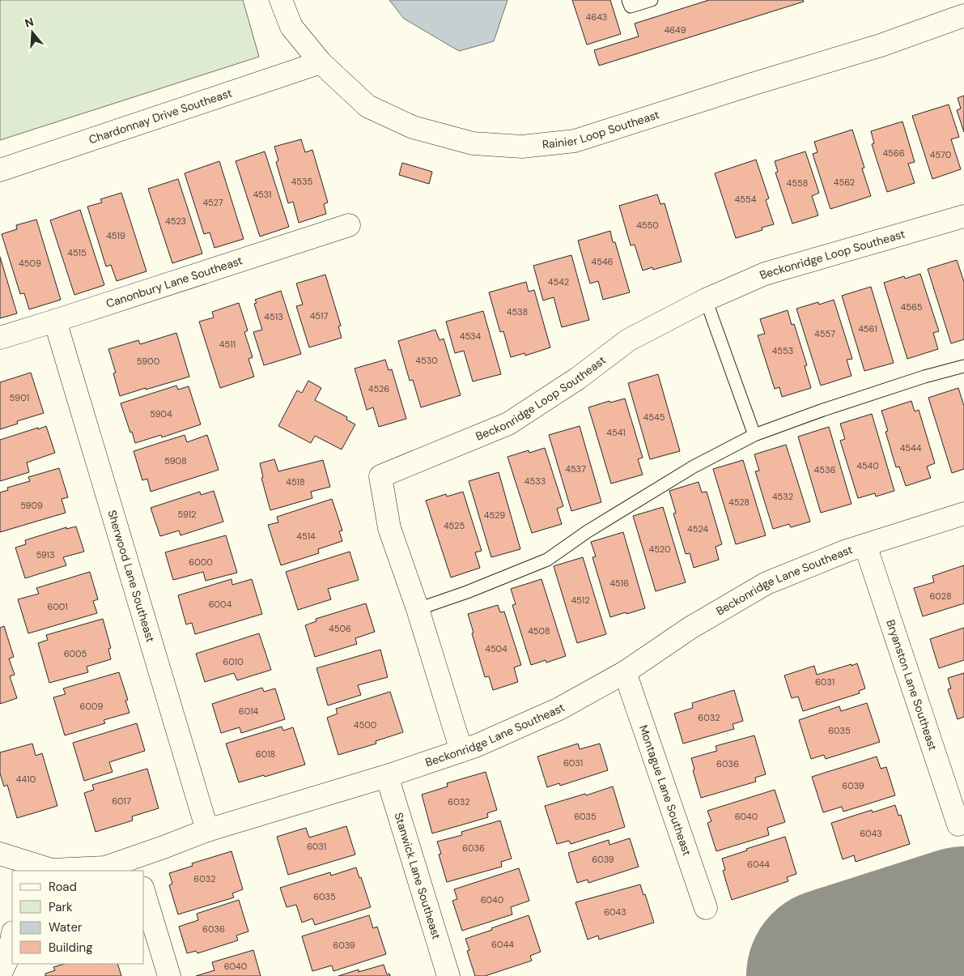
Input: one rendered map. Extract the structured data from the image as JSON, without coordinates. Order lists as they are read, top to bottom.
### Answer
{
  "streets": {
    "street": [
      "Chardonnay Drive Southeast",
      "Rainier Loop Southeast",
      "Beckonridge Loop Southeast",
      "Canonbury Lane Southeast",
      "Sherwood Lane Southeast",
      "Beckonridge Lane Southeast",
      "Bryanston Lane Southeast",
      "Montague Lane Southeast",
      "Stanwick Lane Southeast"
    ]
  },
  "crossings": [
    ["Chardonnay Drive Southeast", "Rainier Loop Southeast"],
    ["Beckonridge Loop Southeast", "Beckonridge Lane Southeast"],
    ["Canonbury Lane Southeast", "Sherwood Lane Southeast"],
    ["Sherwood Lane Southeast", "Beckonridge Lane Southeast"],
    ["Beckonridge Lane Southeast", "Bryanston Lane Southeast"],
    ["Beckonridge Lane Southeast", "Montague Lane Southeast"],
    ["Beckonridge Lane Southeast", "Stanwick Lane Southeast"]
  ],
  "house_numbers": [
    "4643",
    "4649",
    "4566",
    "4570",
    "4535",
    "4562",
    "4558",
    "4531",
    "4554",
    "4527",
    "4523",
    "4550",
    "4519",
    "4515",
    "4546",
    "4509",
    "4542",
    "4565",
    "4538",
    "4517",
    "4513",
    "4561",
    "4557",
    "4534",
    "4511",
    "4553",
    "4530",
    "5900",
    "4526",
    "5901",
    "5904",
    "4545",
    "4541",
    "4544",
    "5908",
    "4540",
    "4537",
    "4536",
    "4533",
    "4518",
    "4532",
    "4528",
    "5909",
    "5912",
    "4529",
    "4525",
    "4524",
    "4514",
    "4520",
    "5913",
    "6000",
    "4516",
    "6028",
    "4512",
    "6004",
    "6001",
    "4506",
    "4508",
    "4504",
    "6005",
    "6010",
    "6031",
    "6009",
    "6014",
    "6032",
    "4500",
    "6035",
    "6018",
    "6031",
    "6036",
    "4410",
    "6039",
    "6017",
    "6032",
    "6035",
    "6040",
    "6043",
    "6031",
    "6036",
    "6039",
    "6044",
    "6032",
    "6035",
    "6040",
    "6043",
    "6036",
    "6044",
    "6039",
    "6040"
  ],
  "legend": [
    "Road",
    "Park",
    "Water",
    "Building"
  ],
  "north": "top"
}
